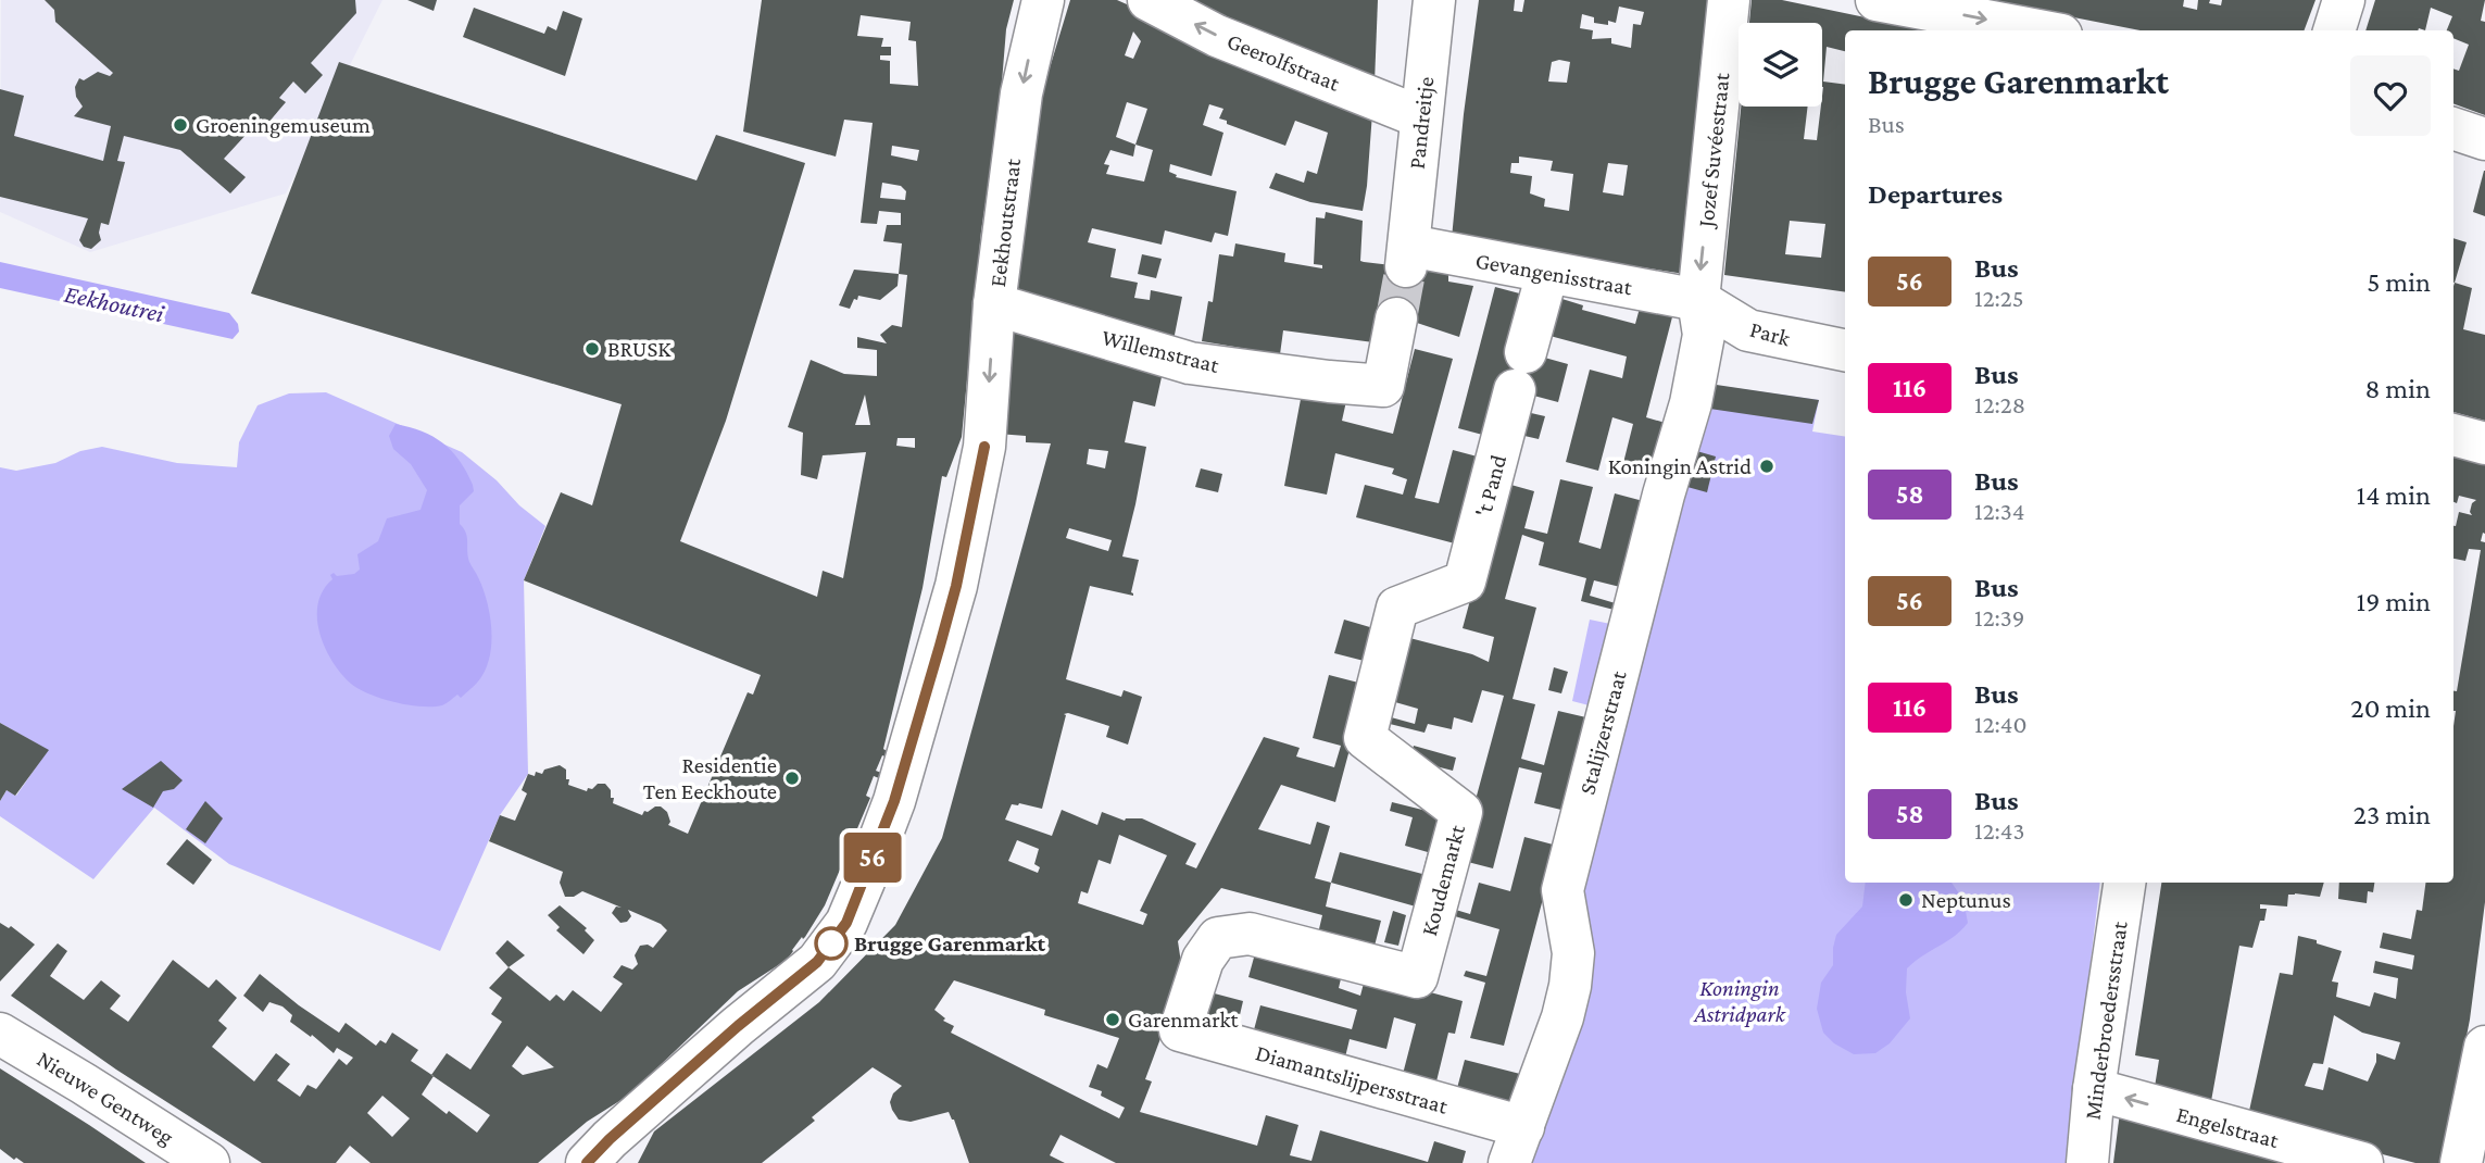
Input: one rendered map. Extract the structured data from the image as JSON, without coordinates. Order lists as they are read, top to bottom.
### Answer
{
  "streets": {
    "street": [
      "Geerolfstraat",
      "Pandreitje",
      "Jozef Suvéestraat",
      "Eekhoutstraat",
      "Gevangenisstraat",
      "Park",
      "Willemstraat",
      "'t Pand",
      "Stalijzerstraat",
      "Koudemarkt",
      "Minderbroedersstraat",
      "Diamantslijpersstraat",
      "Nieuwe Gentweg",
      "Engelstraat"
    ]
  },
  "crossings": [
    ["Geerolfstraat", "Pandreitje"],
    ["Pandreitje", "Gevangenisstraat"],
    ["Jozef Suvéestraat", "Gevangenisstraat"],
    ["Jozef Suvéestraat", "Park"],
    ["Jozef Suvéestraat", "Stalijzerstraat"],
    ["Eekhoutstraat", "Willemstraat"],
    ["Gevangenisstraat", "Park"],
    ["Gevangenisstraat", "'t Pand"],
    ["Gevangenisstraat", "Stalijzerstraat"],
    ["Park", "Stalijzerstraat"],
    ["'t Pand", "Koudemarkt"],
    ["Stalijzerstraat", "Diamantslijpersstraat"],
    ["Koudemarkt", "Diamantslijpersstraat"],
    ["Minderbroedersstraat", "Engelstraat"]
  ],
  "one_way": [
    "Geerolfstraat",
    "Jozef Suvéestraat",
    "Eekhoutstraat",
    "Engelstraat"
  ],
  "water": ["Eekhoutrei"],
  "parks": ["Koningin Astridpark"],
  "places": [
    "Groeningemuseum",
    "BRUSK",
    "Koningin Astrid",
    "Residentie Ten Eeckhoute",
    "Neptunus",
    "Brugge Garenmarkt",
    "Garenmarkt"
  ],
  "lines": ["bus line 56"],
  "page": {
    "on_map": "56",
    "heading": [
      ["Brugge Garenmarkt", "Bus"],
      "Departures"
    ],
    "list": [
      {
        "mark": "56",
        "name": "Bus",
        "note": "12:25",
        "value": "5 min"
      },
      {
        "mark": "116",
        "name": "Bus",
        "note": "12:28",
        "value": "8 min"
      },
      {
        "mark": "58",
        "name": "Bus",
        "note": "12:34",
        "value": "14 min"
      },
      {
        "mark": "56",
        "name": "Bus",
        "note": "12:39",
        "value": "19 min"
      },
      {
        "mark": "116",
        "name": "Bus",
        "note": "12:40",
        "value": "20 min"
      },
      {
        "mark": "58",
        "name": "Bus",
        "note": "12:43",
        "value": "23 min"
      }
    ]
  }
}
